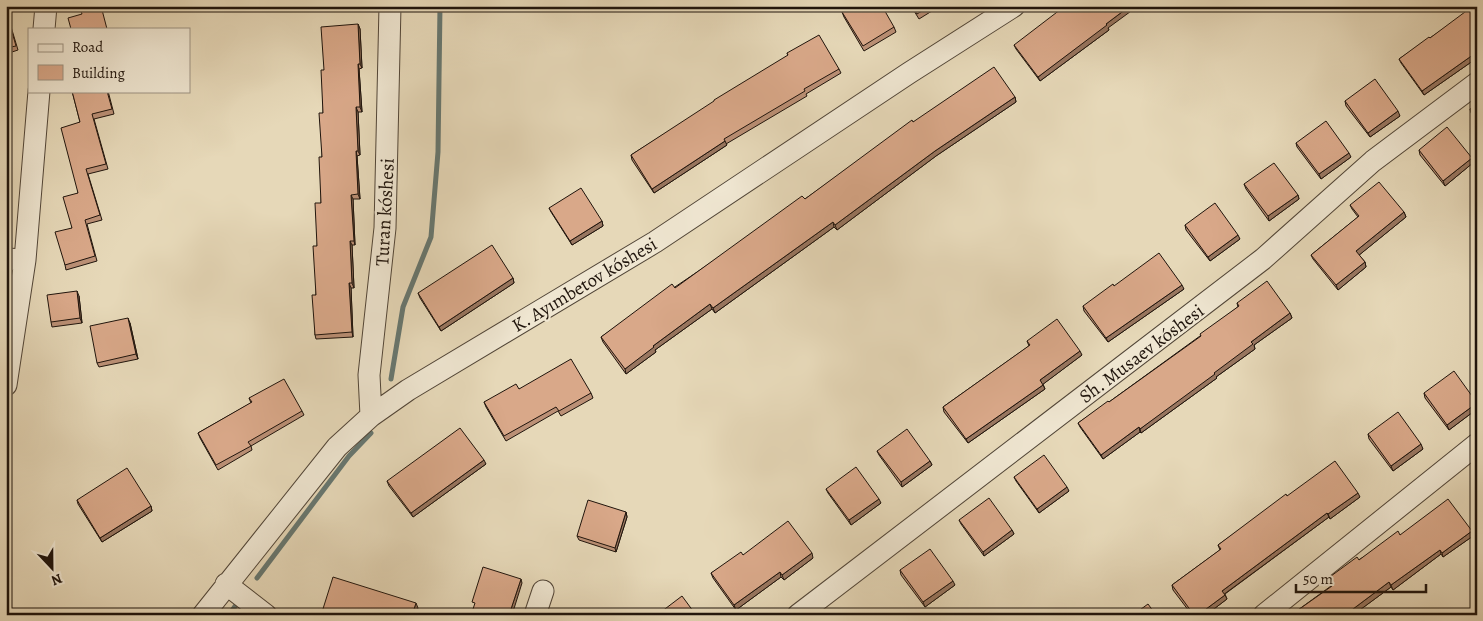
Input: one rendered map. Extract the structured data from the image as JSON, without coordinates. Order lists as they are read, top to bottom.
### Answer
{
  "streets": {
    "street": ["Turan kóshesi", "K. Ayımbetov kóshesi", "Sh. Musaev kóshesi"]
  },
  "crossings": [
    ["Turan kóshesi", "K. Ayımbetov kóshesi"]
  ],
  "legend": ["Road", "Building"],
  "scale_bar": "50 m",
  "north": "bottom"
}
